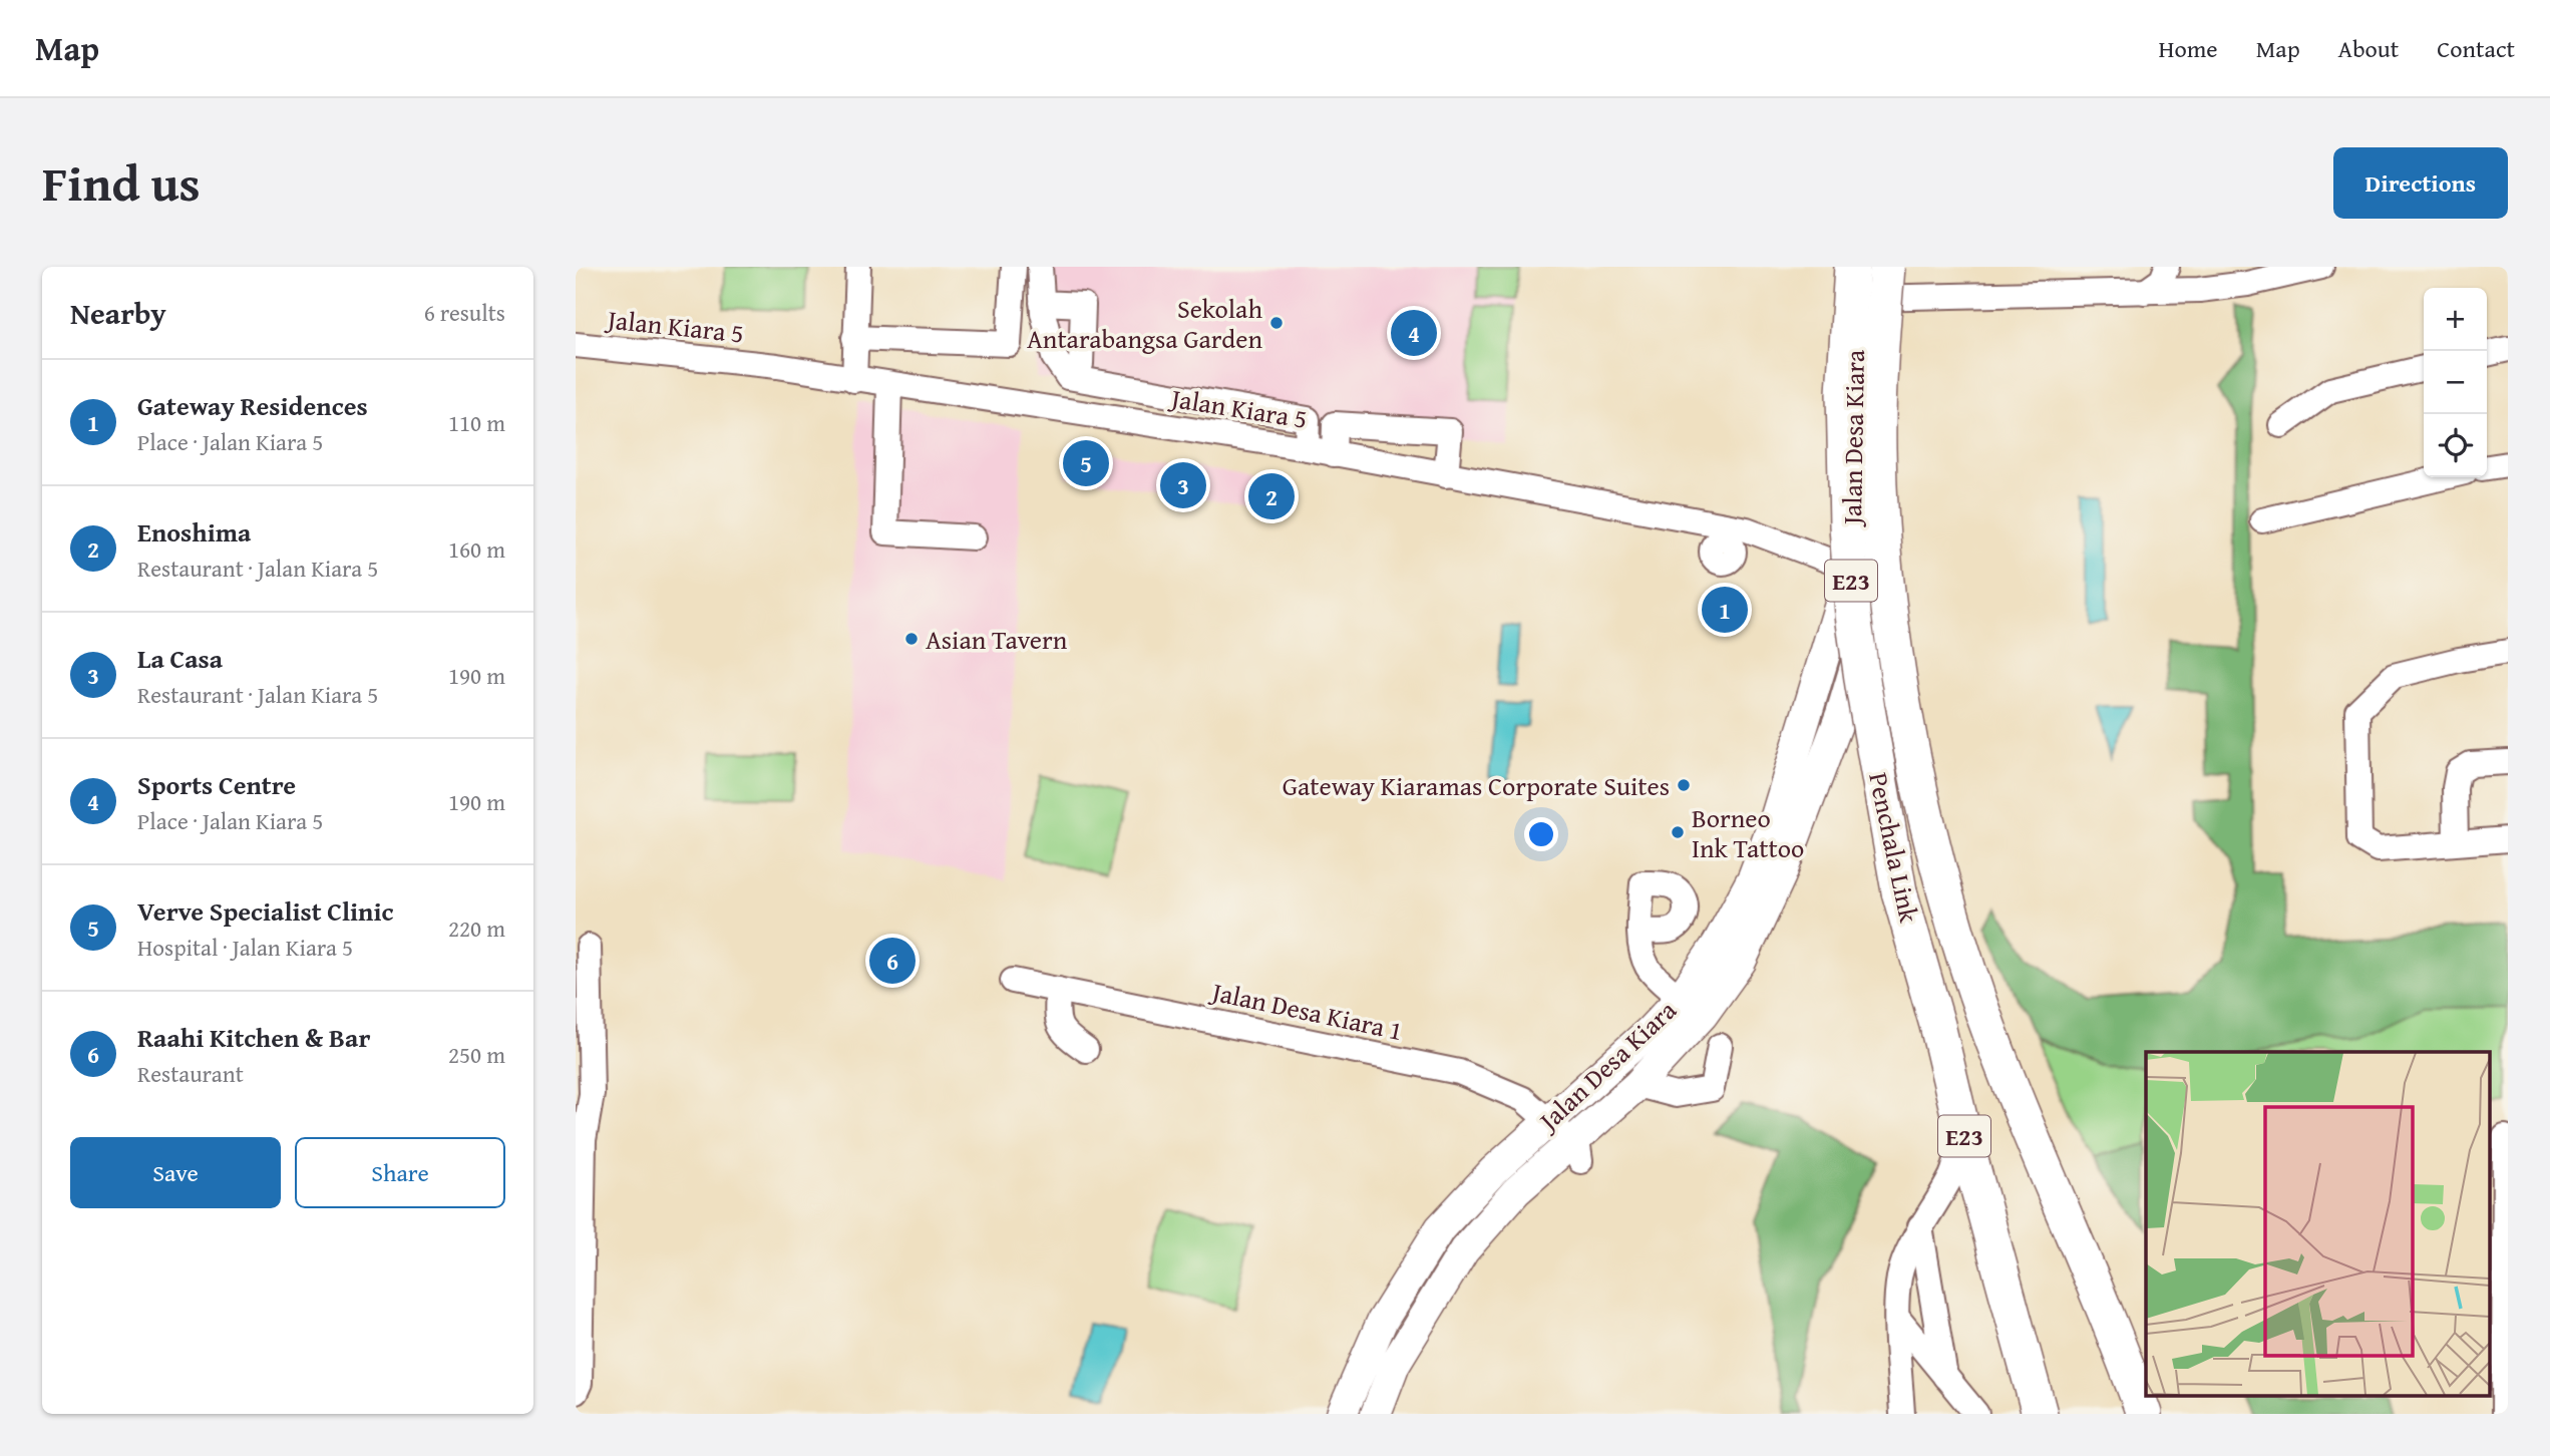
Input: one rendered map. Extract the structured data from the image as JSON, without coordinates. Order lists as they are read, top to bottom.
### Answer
{
  "streets": {
    "highway": ["E23", "Penchala Link"],
    "main road": ["Jalan Desa Kiara"],
    "street": ["Jalan Kiara 5", "Jalan Desa Kiara 1"]
  },
  "crossings": [
    ["Jalan Kiara 5", "Jalan Desa Kiara"],
    ["Jalan Desa Kiara", "Penchala Link"],
    ["Jalan Desa Kiara", "Jalan Desa Kiara 1"]
  ],
  "places": [
    "Sekolah Antarabangsa Garden",
    "Asian Tavern",
    "Gateway Kiaramas Corporate Suites",
    "Borneo Ink Tattoo"
  ],
  "page": {
    "header": "Map",
    "nav": [
      "Home",
      "Map",
      "About",
      "Contact"
    ],
    "title": "Find us",
    "buttons": [
      "Directions",
      ["Save", "Share"]
    ],
    "heading": ["Nearby", "6 results"],
    "map_buttons": ["+", "−"],
    "pins": [
      "4",
      "5",
      "3",
      "2",
      "1",
      "6"
    ],
    "list": [
      {
        "mark": "1",
        "name": "Gateway Residences",
        "note": "Place · Jalan Kiara 5",
        "value": "110 m"
      },
      {
        "mark": "2",
        "name": "Enoshima",
        "note": "Restaurant · Jalan Kiara 5",
        "value": "160 m"
      },
      {
        "mark": "3",
        "name": "La Casa",
        "note": "Restaurant · Jalan Kiara 5",
        "value": "190 m"
      },
      {
        "mark": "4",
        "name": "Sports Centre",
        "note": "Place · Jalan Kiara 5",
        "value": "190 m"
      },
      {
        "mark": "5",
        "name": "Verve Specialist Clinic",
        "note": "Hospital · Jalan Kiara 5",
        "value": "220 m"
      },
      {
        "mark": "6",
        "name": "Raahi Kitchen & Bar",
        "note": "Restaurant",
        "value": "250 m"
      }
    ]
  }
}
